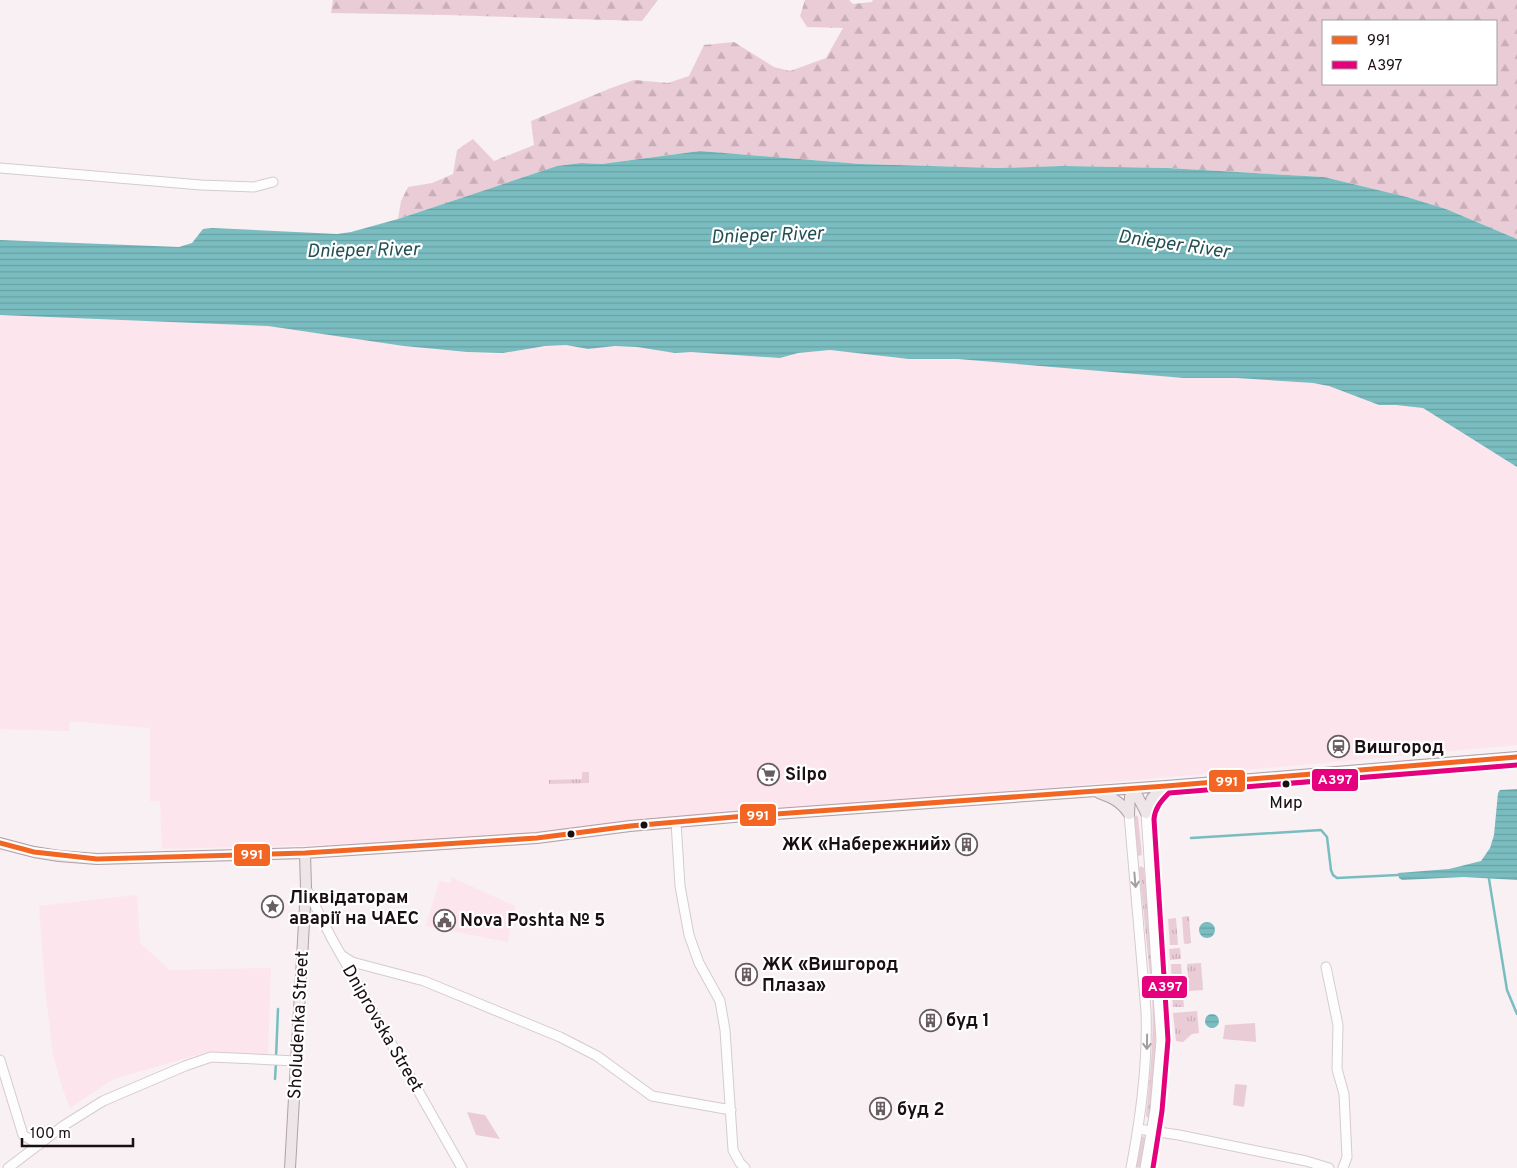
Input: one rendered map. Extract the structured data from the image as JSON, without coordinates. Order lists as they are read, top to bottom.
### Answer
{
  "streets": {
    "main road": ["Sholudenka Street"],
    "street": ["Dniprovska Street"]
  },
  "crossings": [
    ["Sholudenka Street", "Dniprovska Street"]
  ],
  "water": ["Dnieper River"],
  "places": {
    "station": ["Вишгород"],
    "supermarket": ["Silpo"],
    "other": ["Мир"],
    "building": [
      "ЖК «Набережний»",
      "ЖК «Вишгород Плаза»",
      "буд 1",
      "буд 2"
    ],
    "place": ["Ліквідаторам аварії на ЧАЕС"],
    "public building": ["Nova Poshta № 5"]
  },
  "lines": ["transit line 991", "transit line А397"],
  "legend": ["991", "А397"],
  "scale_bar": "100 m"
}
